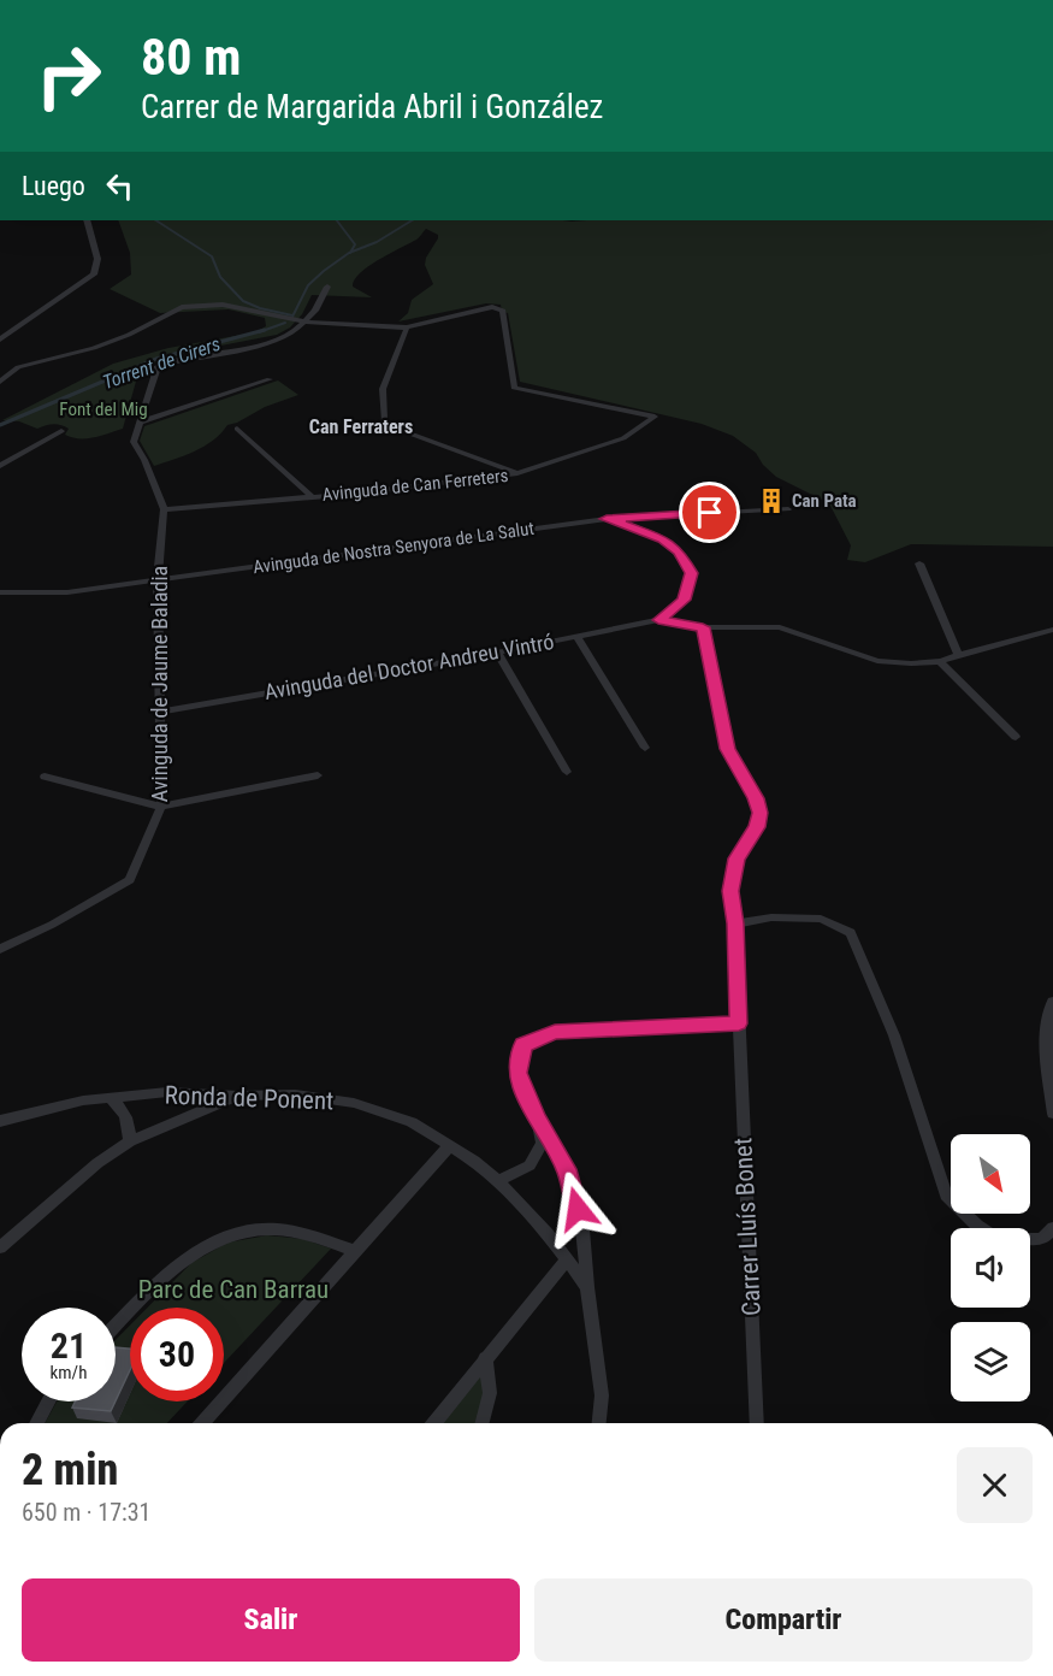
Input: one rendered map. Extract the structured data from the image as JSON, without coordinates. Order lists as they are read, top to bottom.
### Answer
{
  "streets": {
    "street": [
      "Avinguda de Can Ferreters",
      "Avinguda de Nostra Senyora de La Salut",
      "Avinguda del Doctor Andreu Vintró",
      "Avinguda de Jaume Baladia",
      "Ronda de Ponent",
      "Carrer Lluís Bonet"
    ]
  },
  "crossings": [
    ["Avinguda de Can Ferreters", "Avinguda de Jaume Baladia"],
    ["Avinguda de Nostra Senyora de La Salut", "Avinguda de Jaume Baladia"],
    ["Avinguda del Doctor Andreu Vintró", "Avinguda de Jaume Baladia"]
  ],
  "districts": ["Can Ferraters"],
  "water": ["Torrent de Cirers"],
  "parks": ["Font del Mig", "Parc de Can Barrau"],
  "places": {
    "building": ["Can Pata"]
  },
  "north": "bottom right",
  "page": {
    "turn": ["80 m", "Carrer de Margarida Abril i González"],
    "then": "Luego",
    "speed": "21 km/h",
    "limit": "30",
    "heading": ["2 min", "650 m · 17:31"],
    "buttons": ["Salir", "Compartir"]
  }
}
